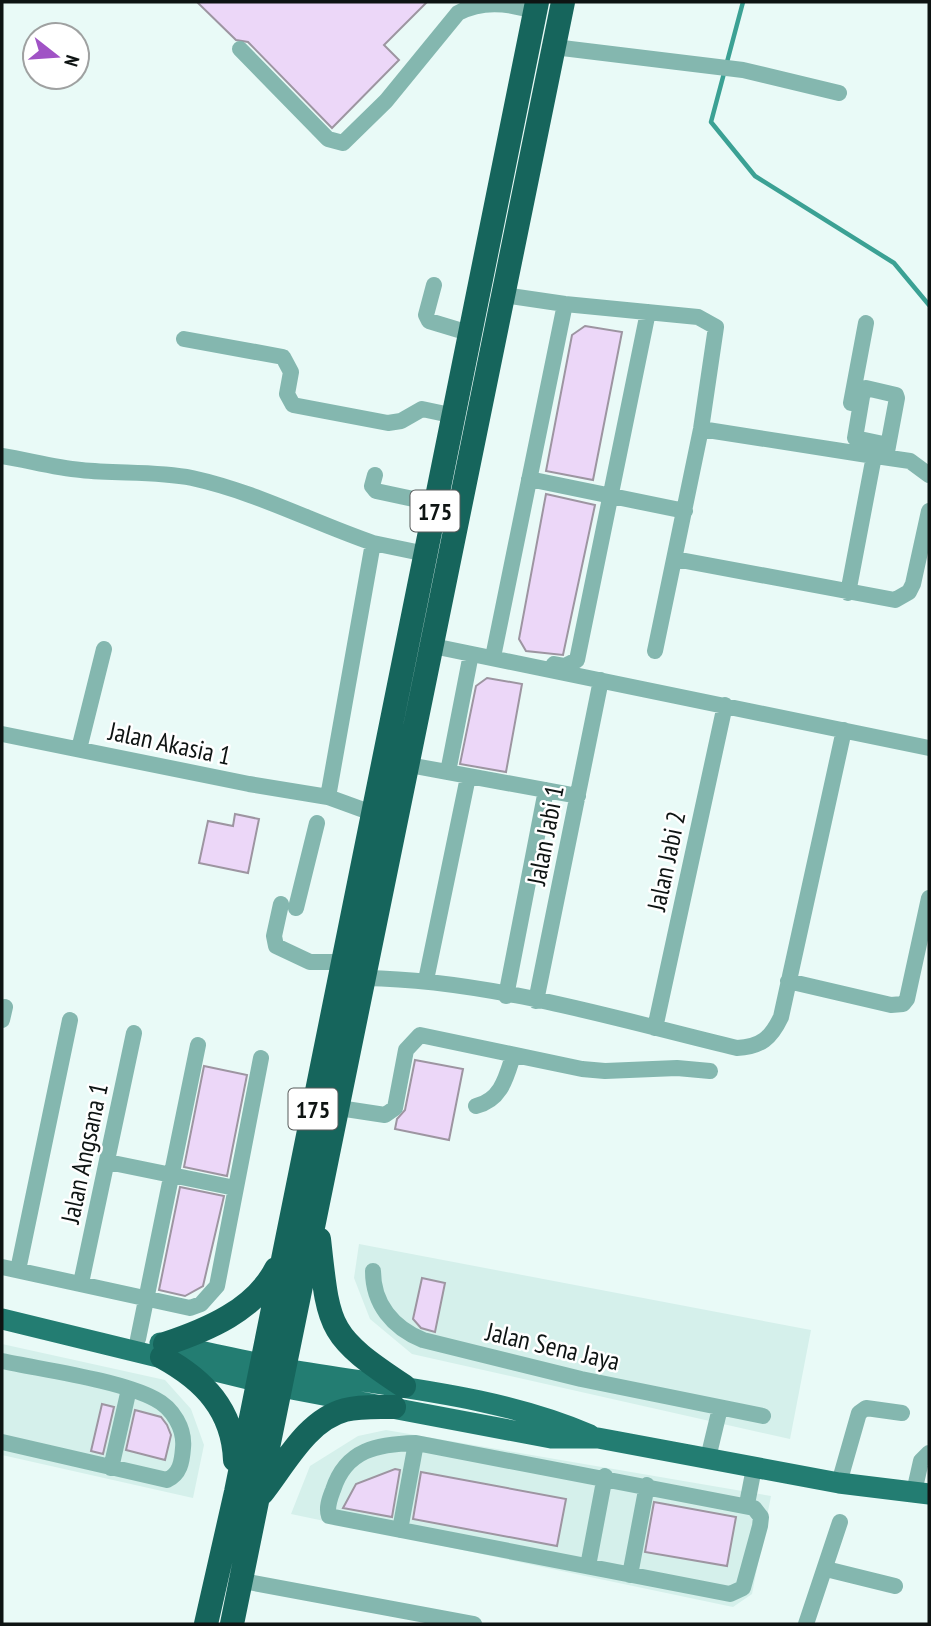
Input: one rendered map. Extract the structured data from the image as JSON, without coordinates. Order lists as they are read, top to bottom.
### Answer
{
  "streets": {
    "highway": ["175"],
    "street": [
      "Jalan Akasia 1",
      "Jalan Jabi 1",
      "Jalan Jabi 2",
      "Jalan Angsana 1",
      "Jalan Sena Jaya"
    ]
  },
  "crossings": [
    ["175", "Jalan Akasia 1"]
  ],
  "north": "right"
}
